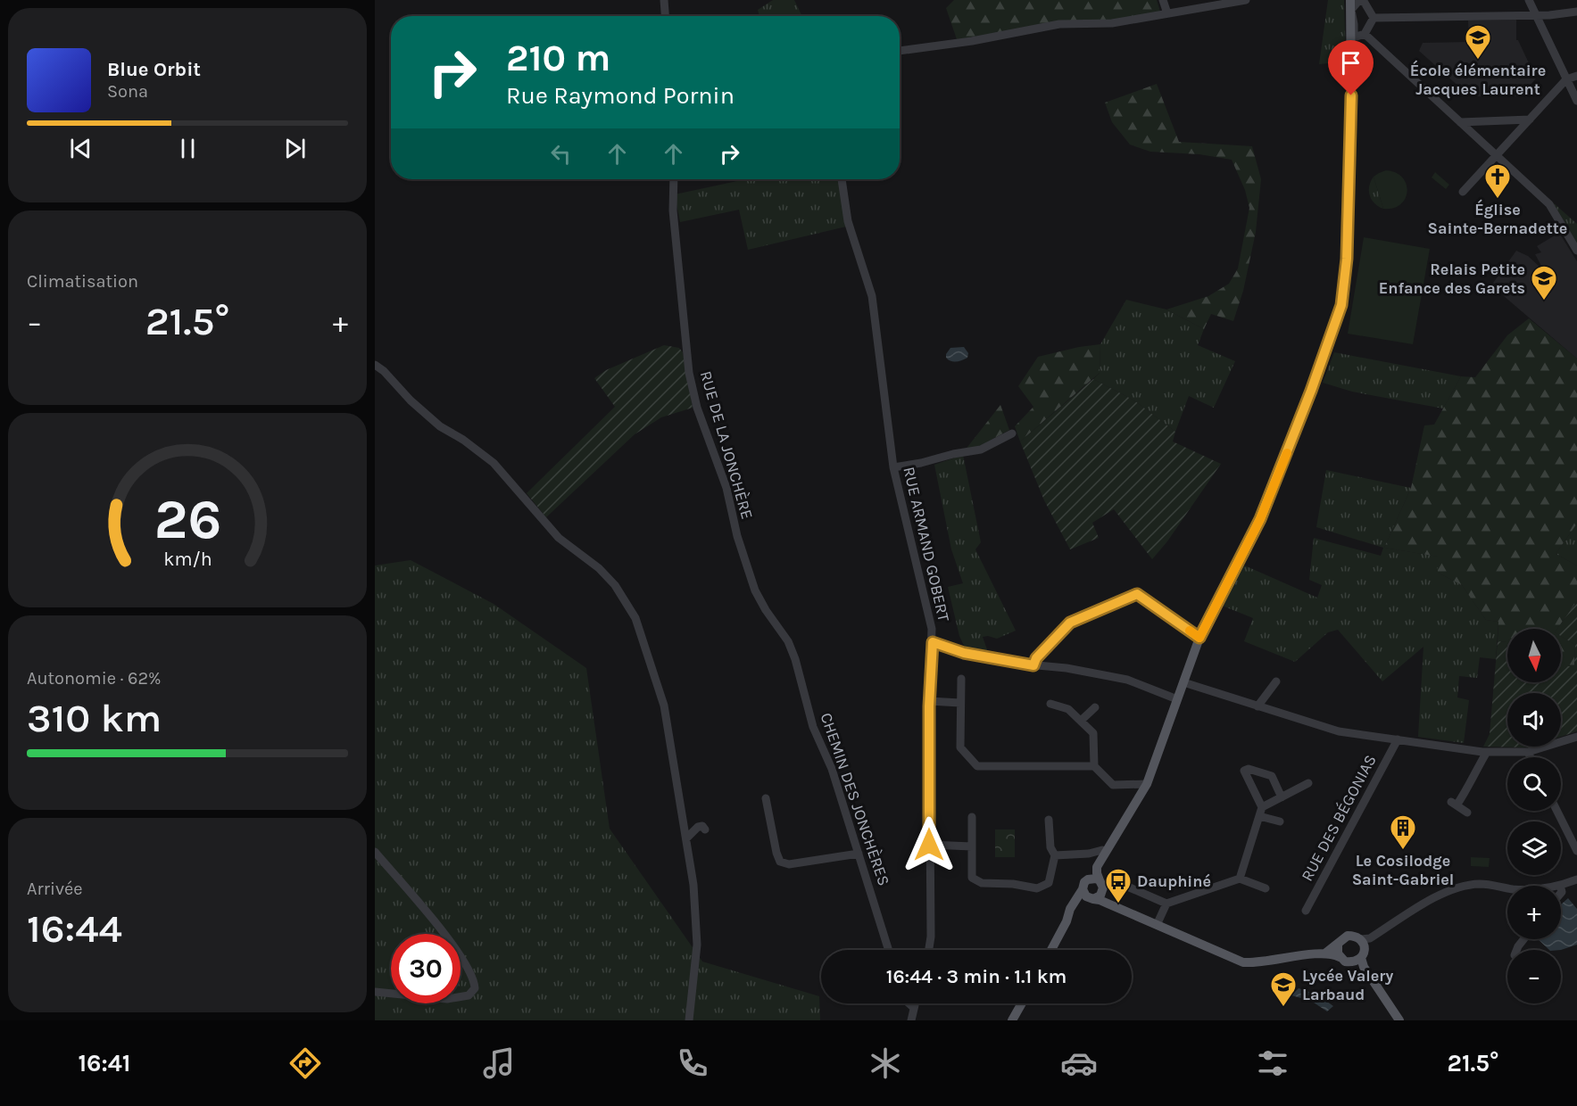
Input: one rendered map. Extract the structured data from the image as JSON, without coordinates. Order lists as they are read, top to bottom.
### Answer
{
  "streets": {
    "street": [
      "RUE DE LA JONCHÈRE",
      "RUE ARMAND GOBERT",
      "CHEMIN DES JONCHÈRES",
      "RUE DES BÉGONIAS"
    ]
  },
  "crossings": [
    ["RUE DE LA JONCHÈRE", "CHEMIN DES JONCHÈRES"]
  ],
  "places": {
    "school or university": ["École élémentaire Jacques Laurent", "Relais Petite Enfance des Garets", "Lycée Valery Larbaud"],
    "church": ["Église Sainte-Bernadette"],
    "building": ["Le Cosilodge Saint-Gabriel"],
    "bus stop": ["Dauphiné"]
  },
  "north": "bottom",
  "page": {
    "turn": ["210 m", "Rue Raymond Pornin"],
    "song": ["Blue Orbit", "Sona"],
    "tile": [
      "Climatisation",
      ["Autonomie · 62%", "310 km"],
      ["Arrivée", "16:44"]
    ],
    "heat": ["−", "21.5°", "+"],
    "map_buttons": ["+", "−"],
    "limit": "30",
    "trip": "16:44 · 3 min · 1.1 km",
    "tabs": ["16:41", "21.5°"],
    "gauge": ["26", "km/h"]
  }
}
